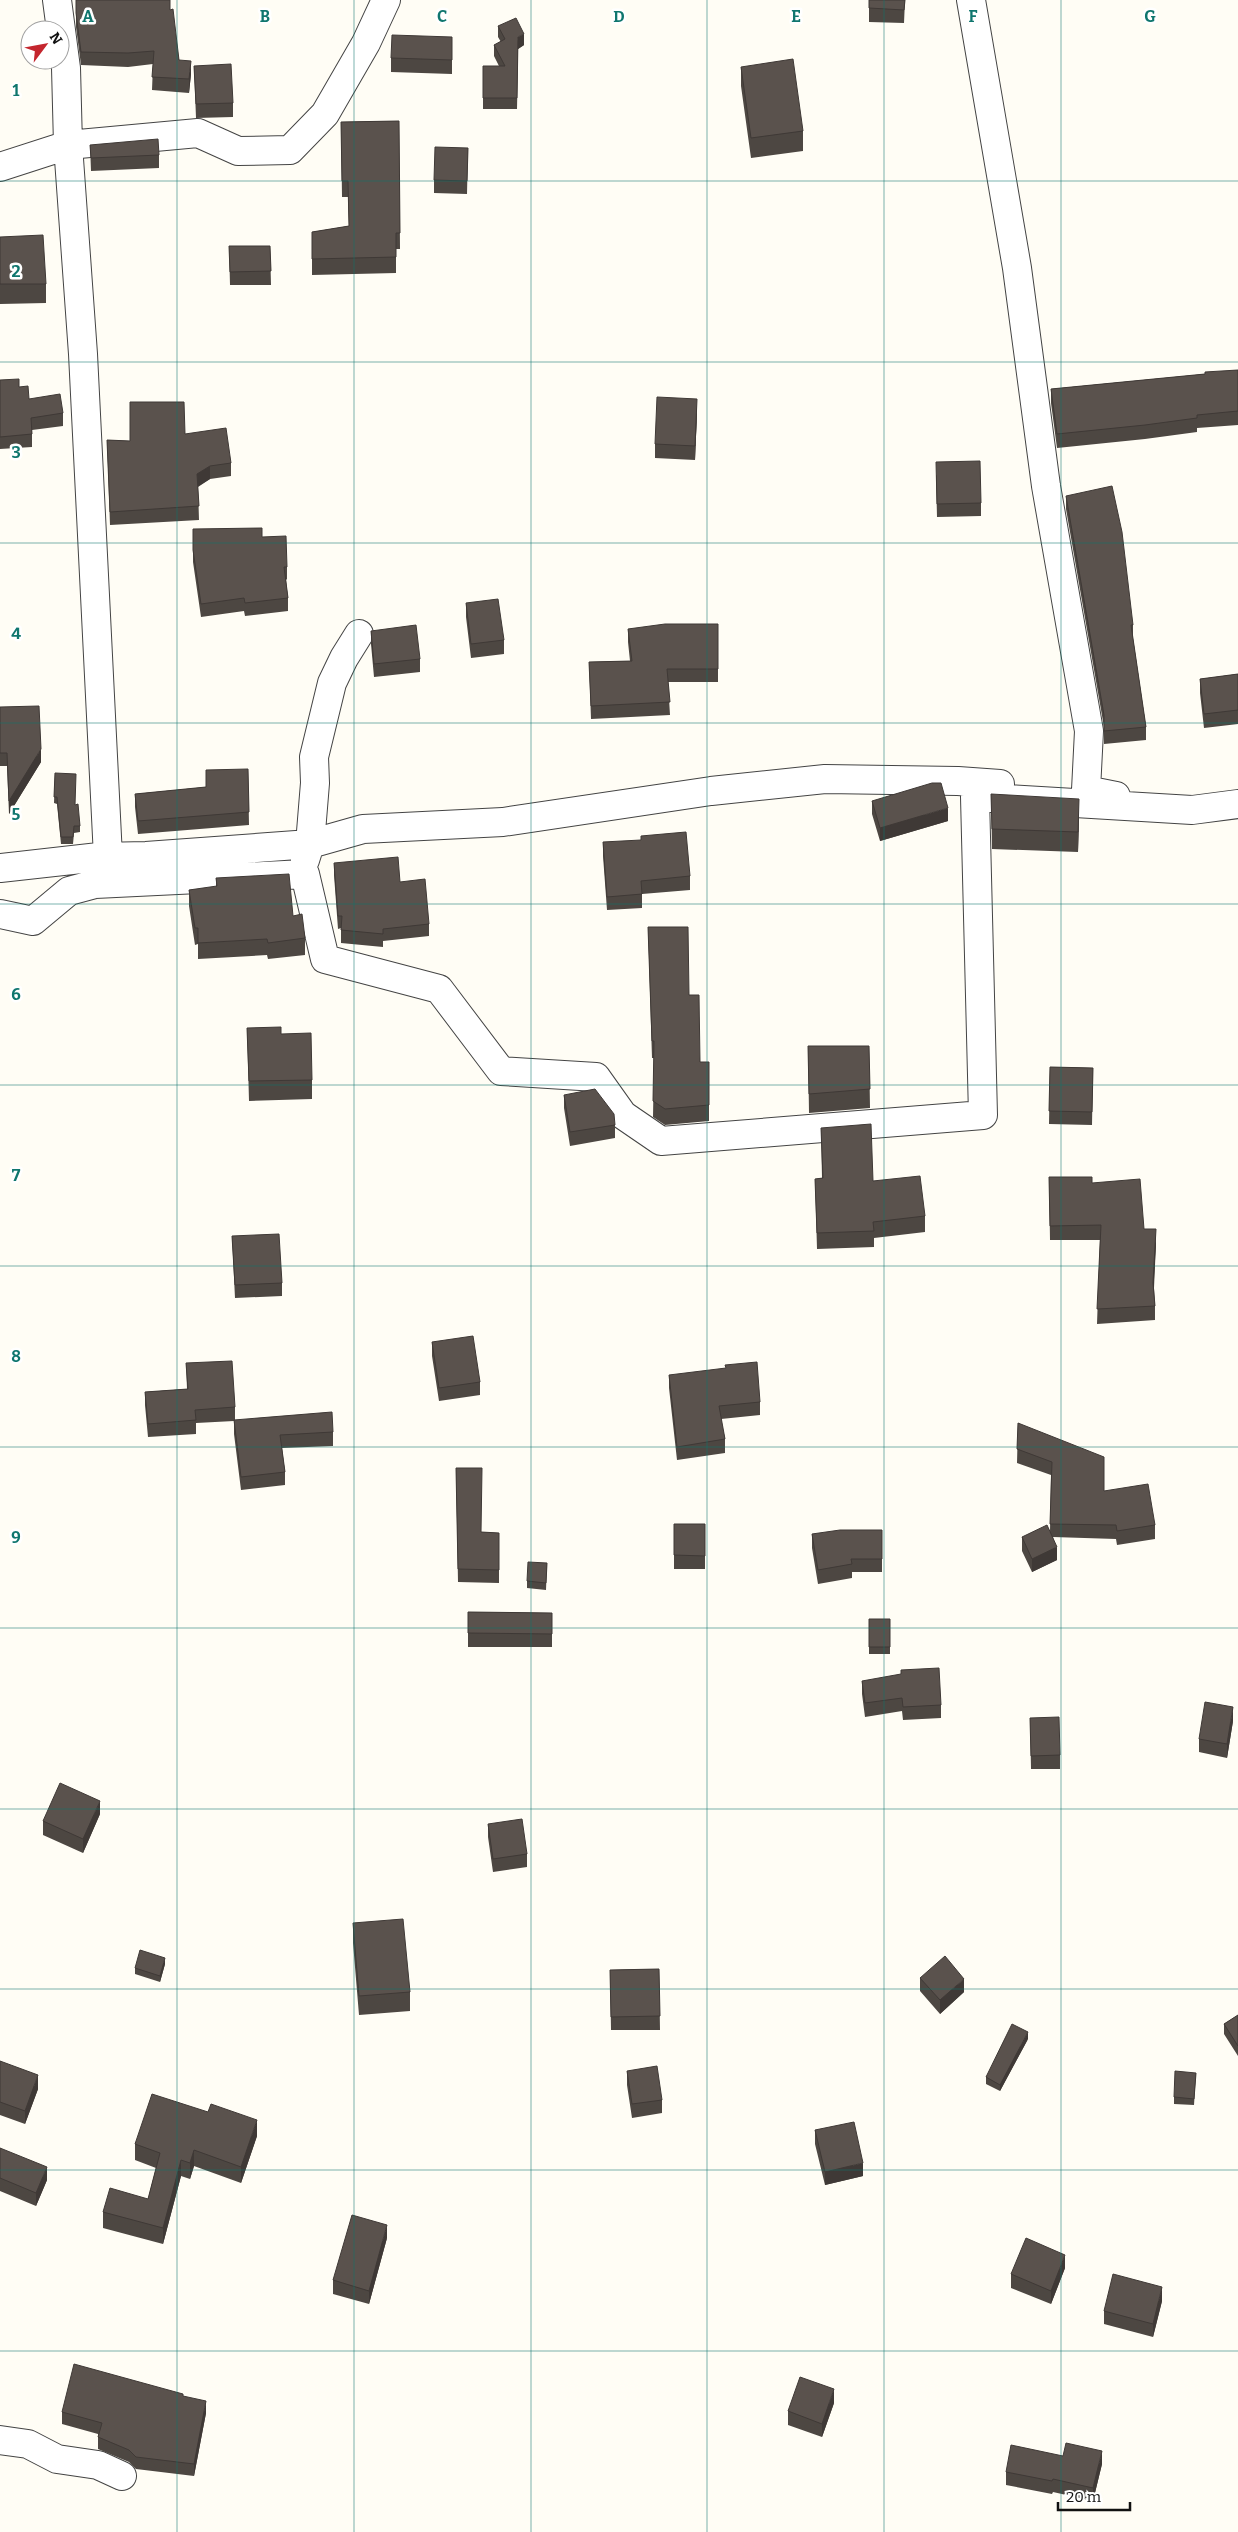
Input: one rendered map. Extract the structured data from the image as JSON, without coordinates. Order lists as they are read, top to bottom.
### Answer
{
  "scale_bar": "20 m",
  "north": "top right",
  "grid": {
    "columns": [
      "A",
      "B",
      "C",
      "D",
      "E",
      "F",
      "G"
    ],
    "rows": [
      "1",
      "2",
      "3",
      "4",
      "5",
      "6",
      "7",
      "8",
      "9"
    ]
  }
}
